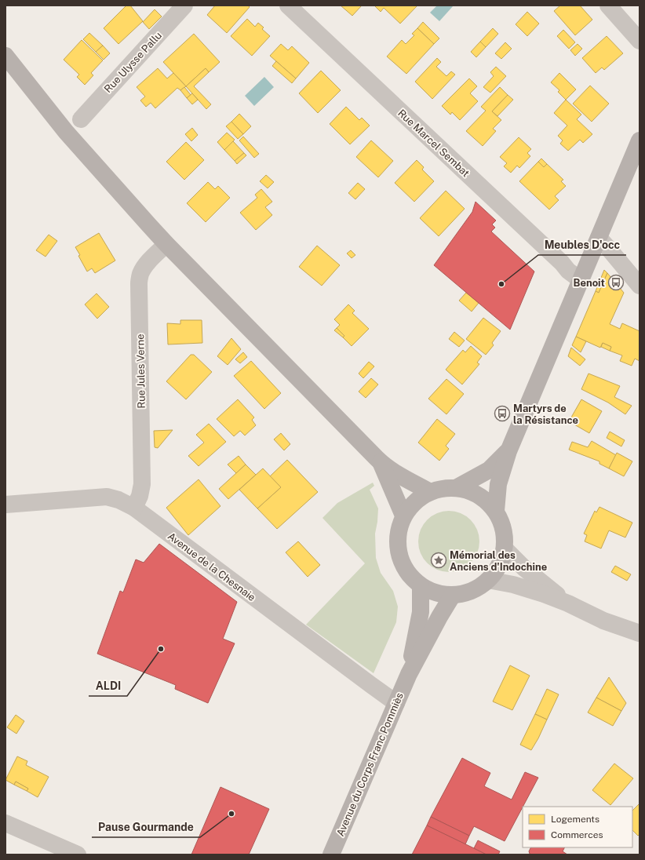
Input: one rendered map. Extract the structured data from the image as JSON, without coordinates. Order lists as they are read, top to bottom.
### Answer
{
  "streets": {
    "main road": ["Avenue du Corps Franc Pommiès"],
    "street": [
      "Rue Ulysse Pallu",
      "Rue Marcel Sembat",
      "Rue Jules Verne",
      "Avenue de la Chesnaie"
    ]
  },
  "crossings": [
    ["Rue Jules Verne", "Avenue de la Chesnaie"],
    ["Avenue de la Chesnaie", "Avenue du Corps Franc Pommiès"]
  ],
  "places": {
    "bus stop": ["Benoit", "Martyrs de la Résistance"],
    "other": ["Meubles D'occ", "ALDI", "Pause Gourmande"],
    "place": ["Mémorial des Anciens d'Indochine"]
  },
  "legend": ["Logements", "Commerces"]
}
